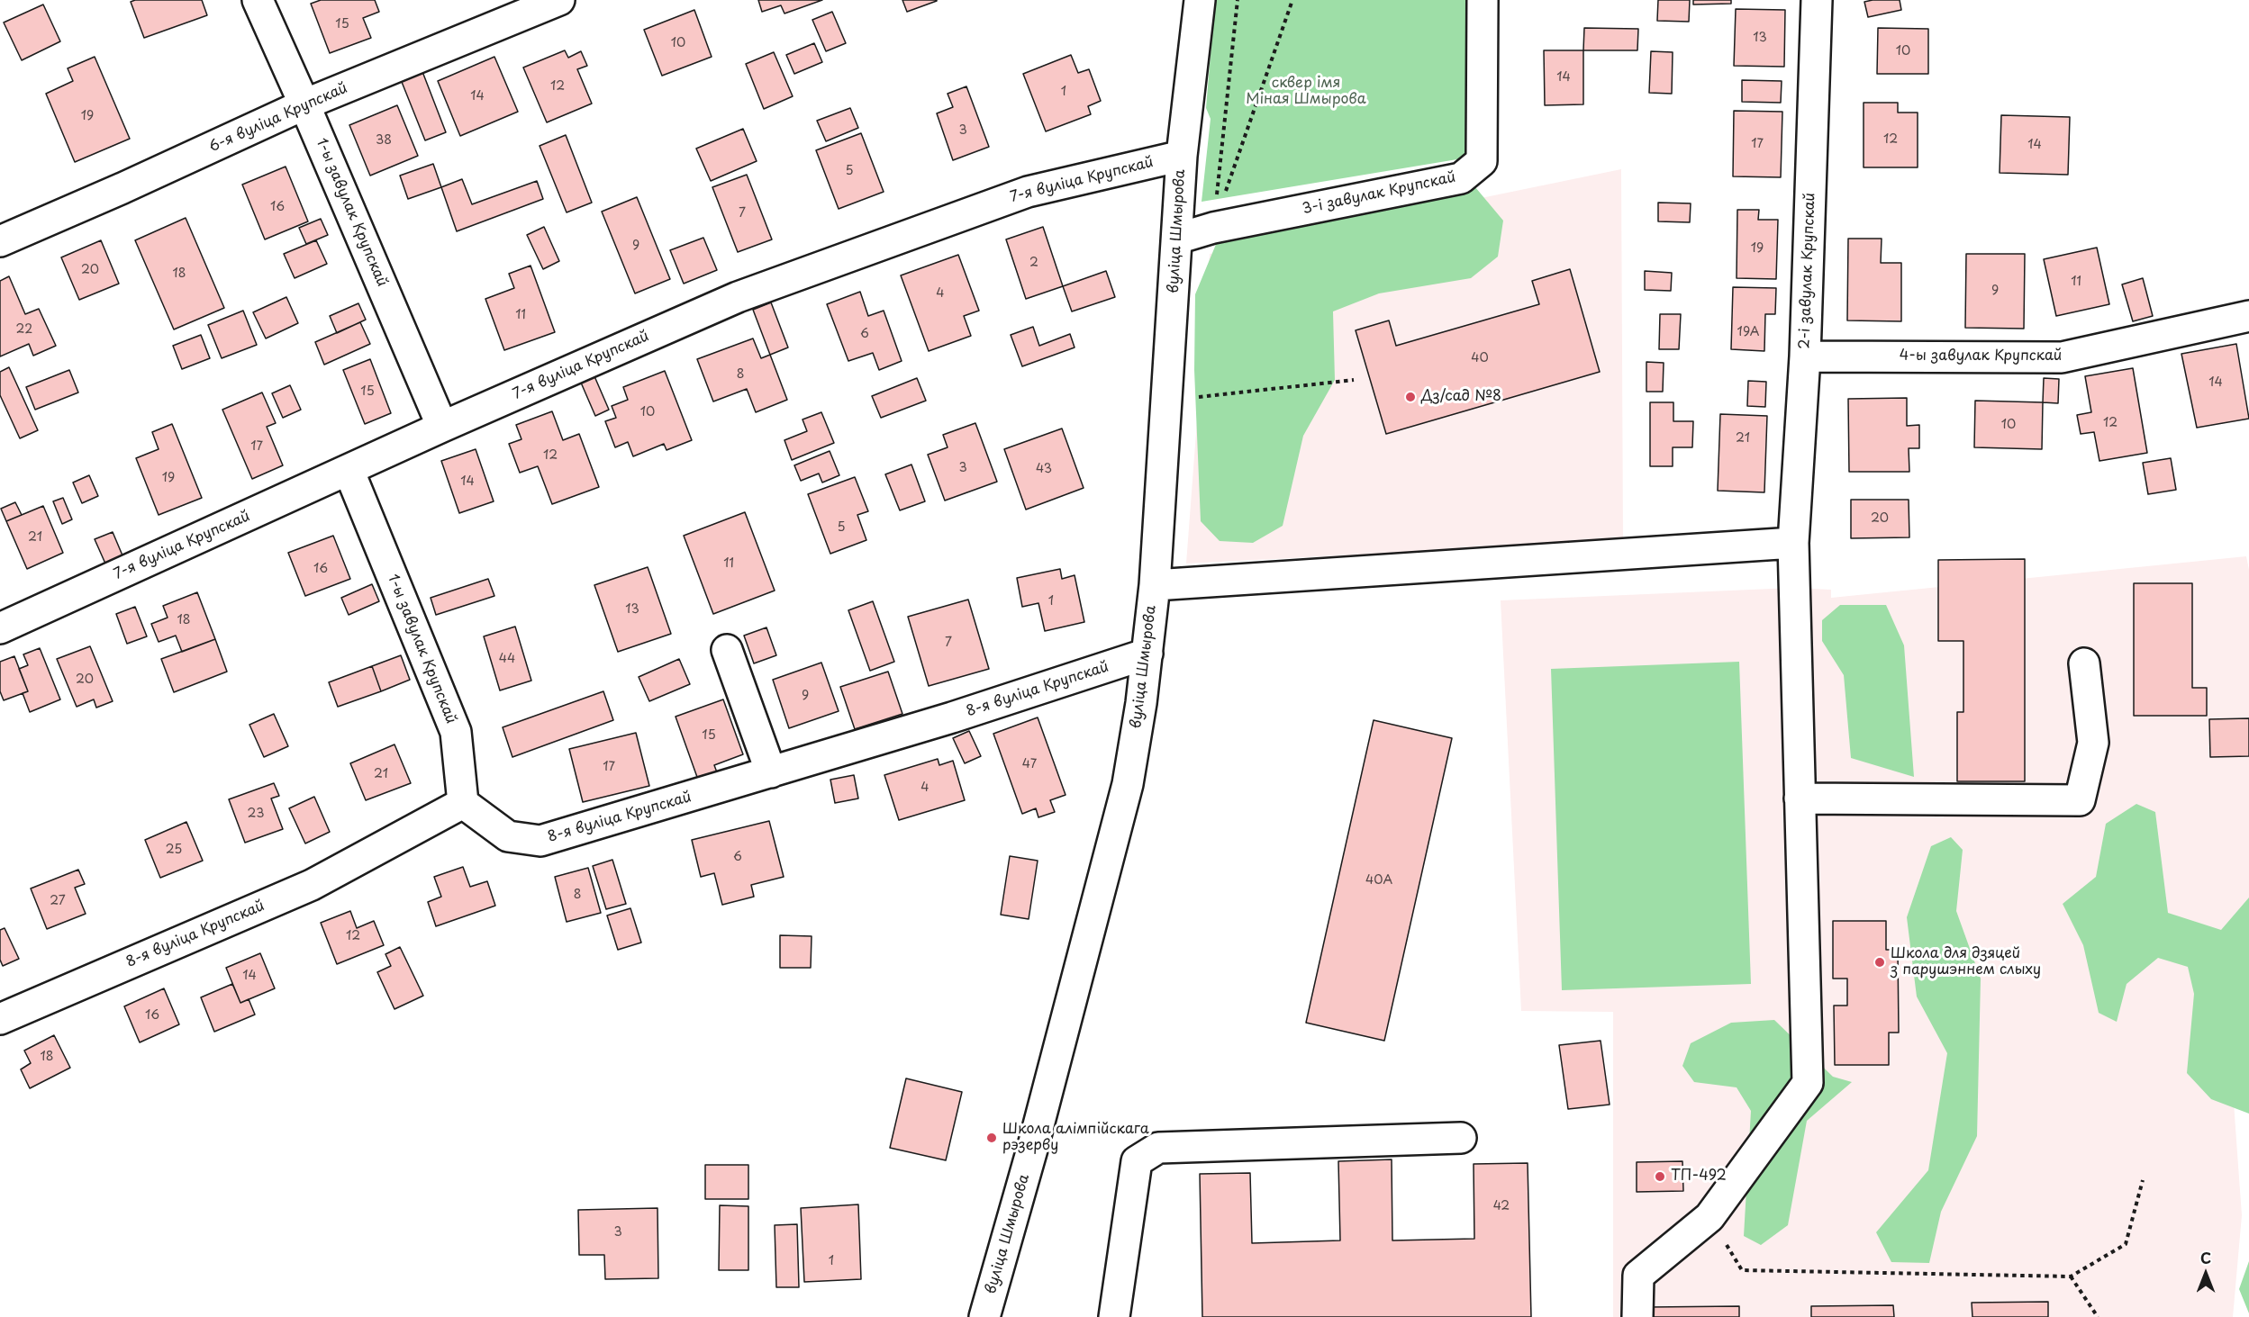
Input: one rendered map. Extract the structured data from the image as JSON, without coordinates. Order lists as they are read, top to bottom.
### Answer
{
  "streets": {
    "street": [
      "6-я вуліца Крупскай",
      "7-я вуліца Крупскай",
      "3-і завулак Крупскай",
      "1-ы завулак Крупскай",
      "вуліца Шмырова",
      "2-і завулак Крупскай",
      "4-ы завулак Крупскай",
      "8-я вуліца Крупскай"
    ]
  },
  "crossings": [
    ["6-я вуліца Крупскай", "1-ы завулак Крупскай"],
    ["7-я вуліца Крупскай", "1-ы завулак Крупскай"],
    ["7-я вуліца Крупскай", "вуліца Шмырова"],
    ["3-і завулак Крупскай", "вуліца Шмырова"],
    ["1-ы завулак Крупскай", "8-я вуліца Крупскай"],
    ["вуліца Шмырова", "8-я вуліца Крупскай"],
    ["2-і завулак Крупскай", "4-ы завулак Крупскай"]
  ],
  "parks": ["сквер імя Міная Шмырова"],
  "places": [
    "Дз/сад №8",
    "Школа для дзяцей з парушэннем слыху",
    "Школа алімпійскага рэзерву",
    "ТП-492"
  ],
  "house_numbers": [
    "15",
    "13",
    "10",
    "10",
    "14",
    "12",
    "1",
    "14",
    "19",
    "3",
    "12",
    "38",
    "17",
    "14",
    "5",
    "16",
    "7",
    "9",
    "19",
    "2",
    "20",
    "18",
    "11",
    "9",
    "4",
    "11",
    "22",
    "19А",
    "6",
    "40",
    "8",
    "14",
    "15",
    "10",
    "12",
    "10",
    "21",
    "17",
    "12",
    "3",
    "43",
    "19",
    "14",
    "20",
    "5",
    "21",
    "11",
    "16",
    "1",
    "13",
    "18",
    "7",
    "44",
    "20",
    "9",
    "15",
    "47",
    "17",
    "21",
    "4",
    "23",
    "25",
    "6",
    "40А",
    "8",
    "27",
    "12",
    "14",
    "16",
    "18",
    "42",
    "3",
    "1"
  ],
  "north": "top"
}
